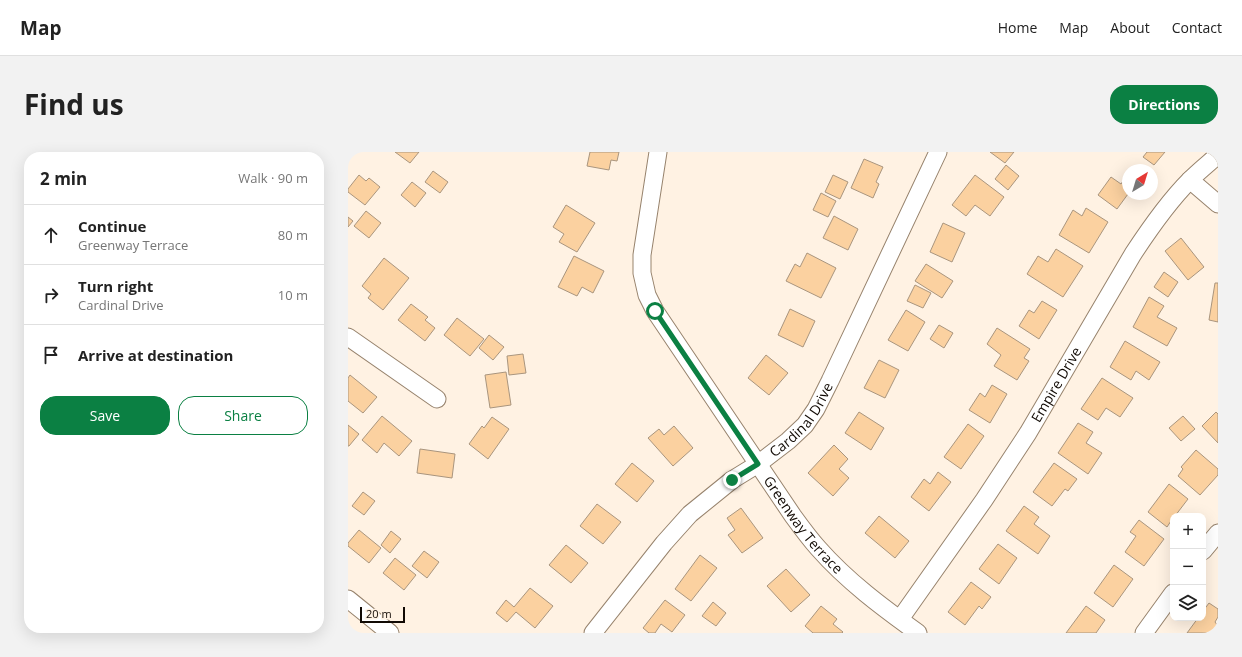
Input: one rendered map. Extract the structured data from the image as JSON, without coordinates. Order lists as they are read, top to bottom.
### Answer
{
  "streets": {
    "street": ["Empire Drive", "Cardinal Drive", "Greenway Terrace"]
  },
  "crossings": [
    ["Empire Drive", "Greenway Terrace"],
    ["Cardinal Drive", "Greenway Terrace"]
  ],
  "scale_bar": "20 m",
  "north": "top right",
  "page": {
    "header": "Map",
    "nav": [
      "Home",
      "Map",
      "About",
      "Contact"
    ],
    "title": "Find us",
    "buttons": [
      "Directions",
      ["Save", "Share"]
    ],
    "heading": ["2 min", "Walk · 90 m"],
    "list": [
      ["Continue", "Greenway Terrace", "80 m"],
      ["Turn right", "Cardinal Drive", "10 m"],
      "Arrive at destination"
    ],
    "map_buttons": ["+", "−"],
    "scale": "20 m"
  }
}
